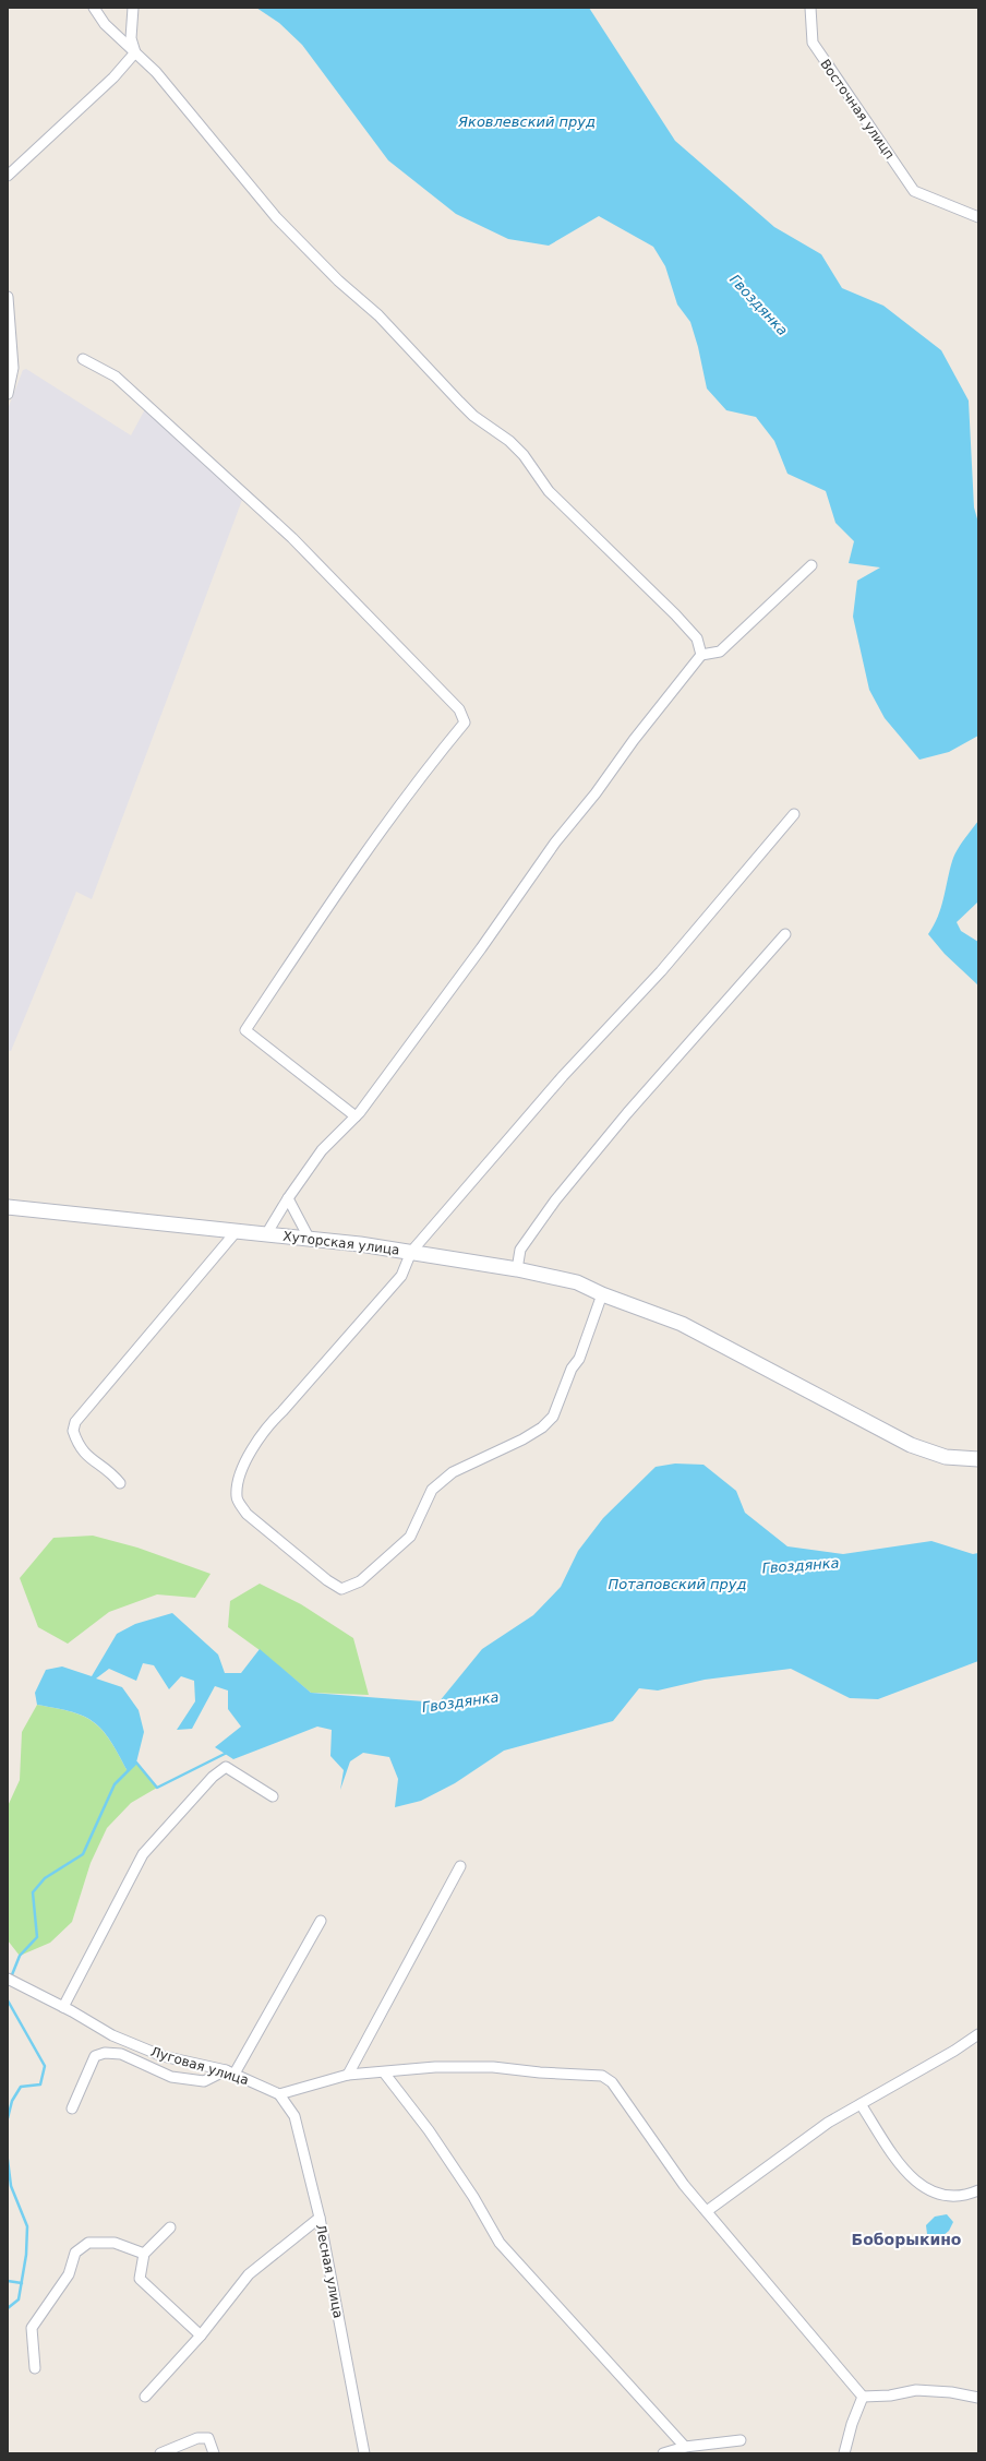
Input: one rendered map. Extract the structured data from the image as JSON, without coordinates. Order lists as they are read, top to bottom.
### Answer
{
  "streets": {
    "main road": ["Хуторская улица"],
    "street": ["Восточная улицп", "Луговая улица", "Лесная улица"]
  },
  "crossings": [
    ["Луговая улица", "Лесная улица"]
  ],
  "districts": ["Боборыкино"],
  "water": ["Яковлевский пруд", "Гвоздянка", "Потаповский пруд"]
}
